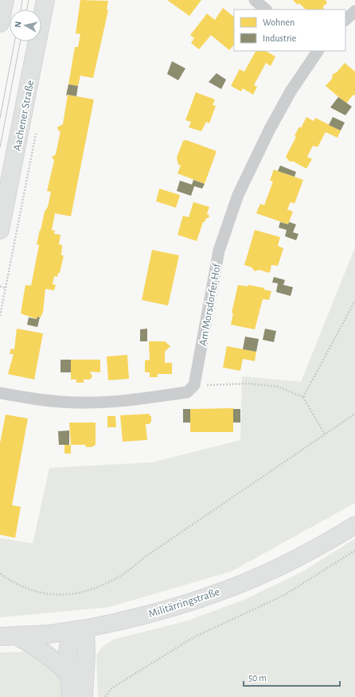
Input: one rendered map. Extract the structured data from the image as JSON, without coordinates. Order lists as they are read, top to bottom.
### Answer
{
  "streets": {
    "main road": ["Aachener Straße", "Militärringstraße"],
    "street": ["Am Morsdorfer Hof"]
  },
  "legend": ["Wohnen", "Industrie"],
  "scale_bar": "50 m",
  "north": "left"
}
